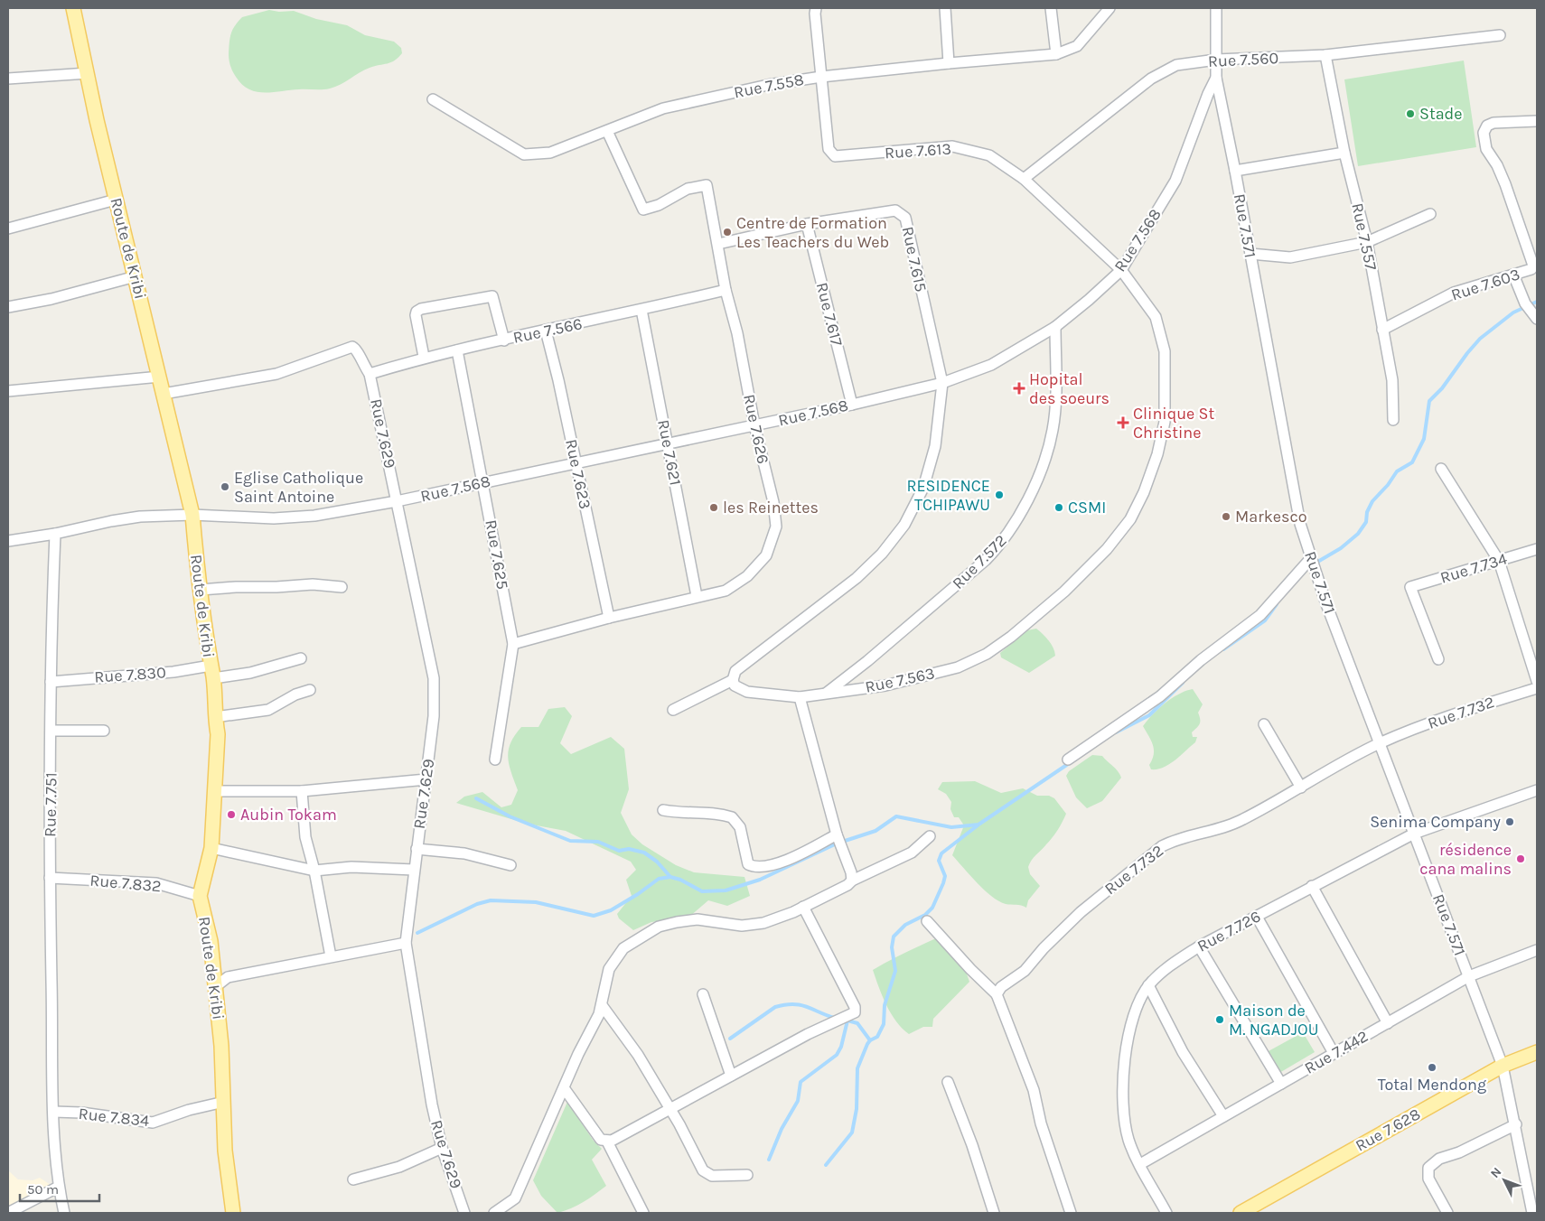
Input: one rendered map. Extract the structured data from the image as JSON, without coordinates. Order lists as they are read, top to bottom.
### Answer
{
  "streets": {
    "main road": ["Route de Kribi", "Rue 7.628"],
    "street": [
      "Rue 7.560",
      "Rue 7.558",
      "Rue 7.613",
      "Rue 7.571",
      "Rue 7.557",
      "Rue 7.568",
      "Rue 7.615",
      "Rue 7.603",
      "Rue 7.617",
      "Rue 7.566",
      "Rue 7.626",
      "Rue 7.629",
      "Rue 7.621",
      "Rue 7.623",
      "Rue 7.625",
      "Rue 7.572",
      "Rue 7.734",
      "Rue 7.830",
      "Rue 7.563",
      "Rue 7.732",
      "Rue 7.751",
      "Rue 7.832",
      "Rue 7.726",
      "Rue 7.442",
      "Rue 7.834"
    ]
  },
  "crossings": [
    ["Rue 7.560", "Rue 7.613"],
    ["Rue 7.560", "Rue 7.557"],
    ["Rue 7.560", "Rue 7.568"],
    ["Rue 7.558", "Rue 7.613"],
    ["Rue 7.558", "Rue 7.626"],
    ["Rue 7.613", "Rue 7.568"],
    ["Rue 7.613", "Rue 7.563"],
    ["Rue 7.571", "Rue 7.568"],
    ["Rue 7.571", "Rue 7.732"],
    ["Rue 7.571", "Rue 7.726"],
    ["Rue 7.571", "Rue 7.442"],
    ["Rue 7.571", "Rue 7.628"],
    ["Rue 7.557", "Rue 7.603"],
    ["Rue 7.568", "Route de Kribi"],
    ["Rue 7.568", "Rue 7.615"],
    ["Rue 7.568", "Rue 7.617"],
    ["Rue 7.568", "Rue 7.626"],
    ["Rue 7.568", "Rue 7.629"],
    ["Rue 7.568", "Rue 7.621"],
    ["Rue 7.568", "Rue 7.623"],
    ["Rue 7.568", "Rue 7.625"],
    ["Rue 7.568", "Rue 7.572"],
    ["Rue 7.568", "Rue 7.563"],
    ["Route de Kribi", "Rue 7.629"],
    ["Route de Kribi", "Rue 7.830"],
    ["Route de Kribi", "Rue 7.832"],
    ["Route de Kribi", "Rue 7.834"],
    ["Rue 7.615", "Rue 7.617"],
    ["Rue 7.615", "Rue 7.626"],
    ["Rue 7.566", "Rue 7.626"],
    ["Rue 7.566", "Rue 7.629"],
    ["Rue 7.566", "Rue 7.621"],
    ["Rue 7.566", "Rue 7.623"],
    ["Rue 7.566", "Rue 7.625"],
    ["Rue 7.626", "Rue 7.621"],
    ["Rue 7.626", "Rue 7.623"],
    ["Rue 7.626", "Rue 7.625"],
    ["Rue 7.572", "Rue 7.563"],
    ["Rue 7.830", "Rue 7.751"],
    ["Rue 7.751", "Rue 7.832"],
    ["Rue 7.751", "Rue 7.834"],
    ["Rue 7.726", "Rue 7.442"]
  ],
  "places": {
    "other": [
      "Stade",
      "Centre de Formation Les Teachers du Web",
      "Eglise Catholique Saint Antoine",
      "RESIDENCE TCHIPAWU",
      "les Reinettes",
      "CSMI",
      "Markesco",
      "Aubin Tokam",
      "Senima Company",
      "résidence cana malins",
      "Maison de M. NGADJOU",
      "Total Mendong"
    ],
    "health": ["Hopital des soeurs", "Clinique St Christine"]
  },
  "scale_bar": "50 m",
  "north": "top left"
}
